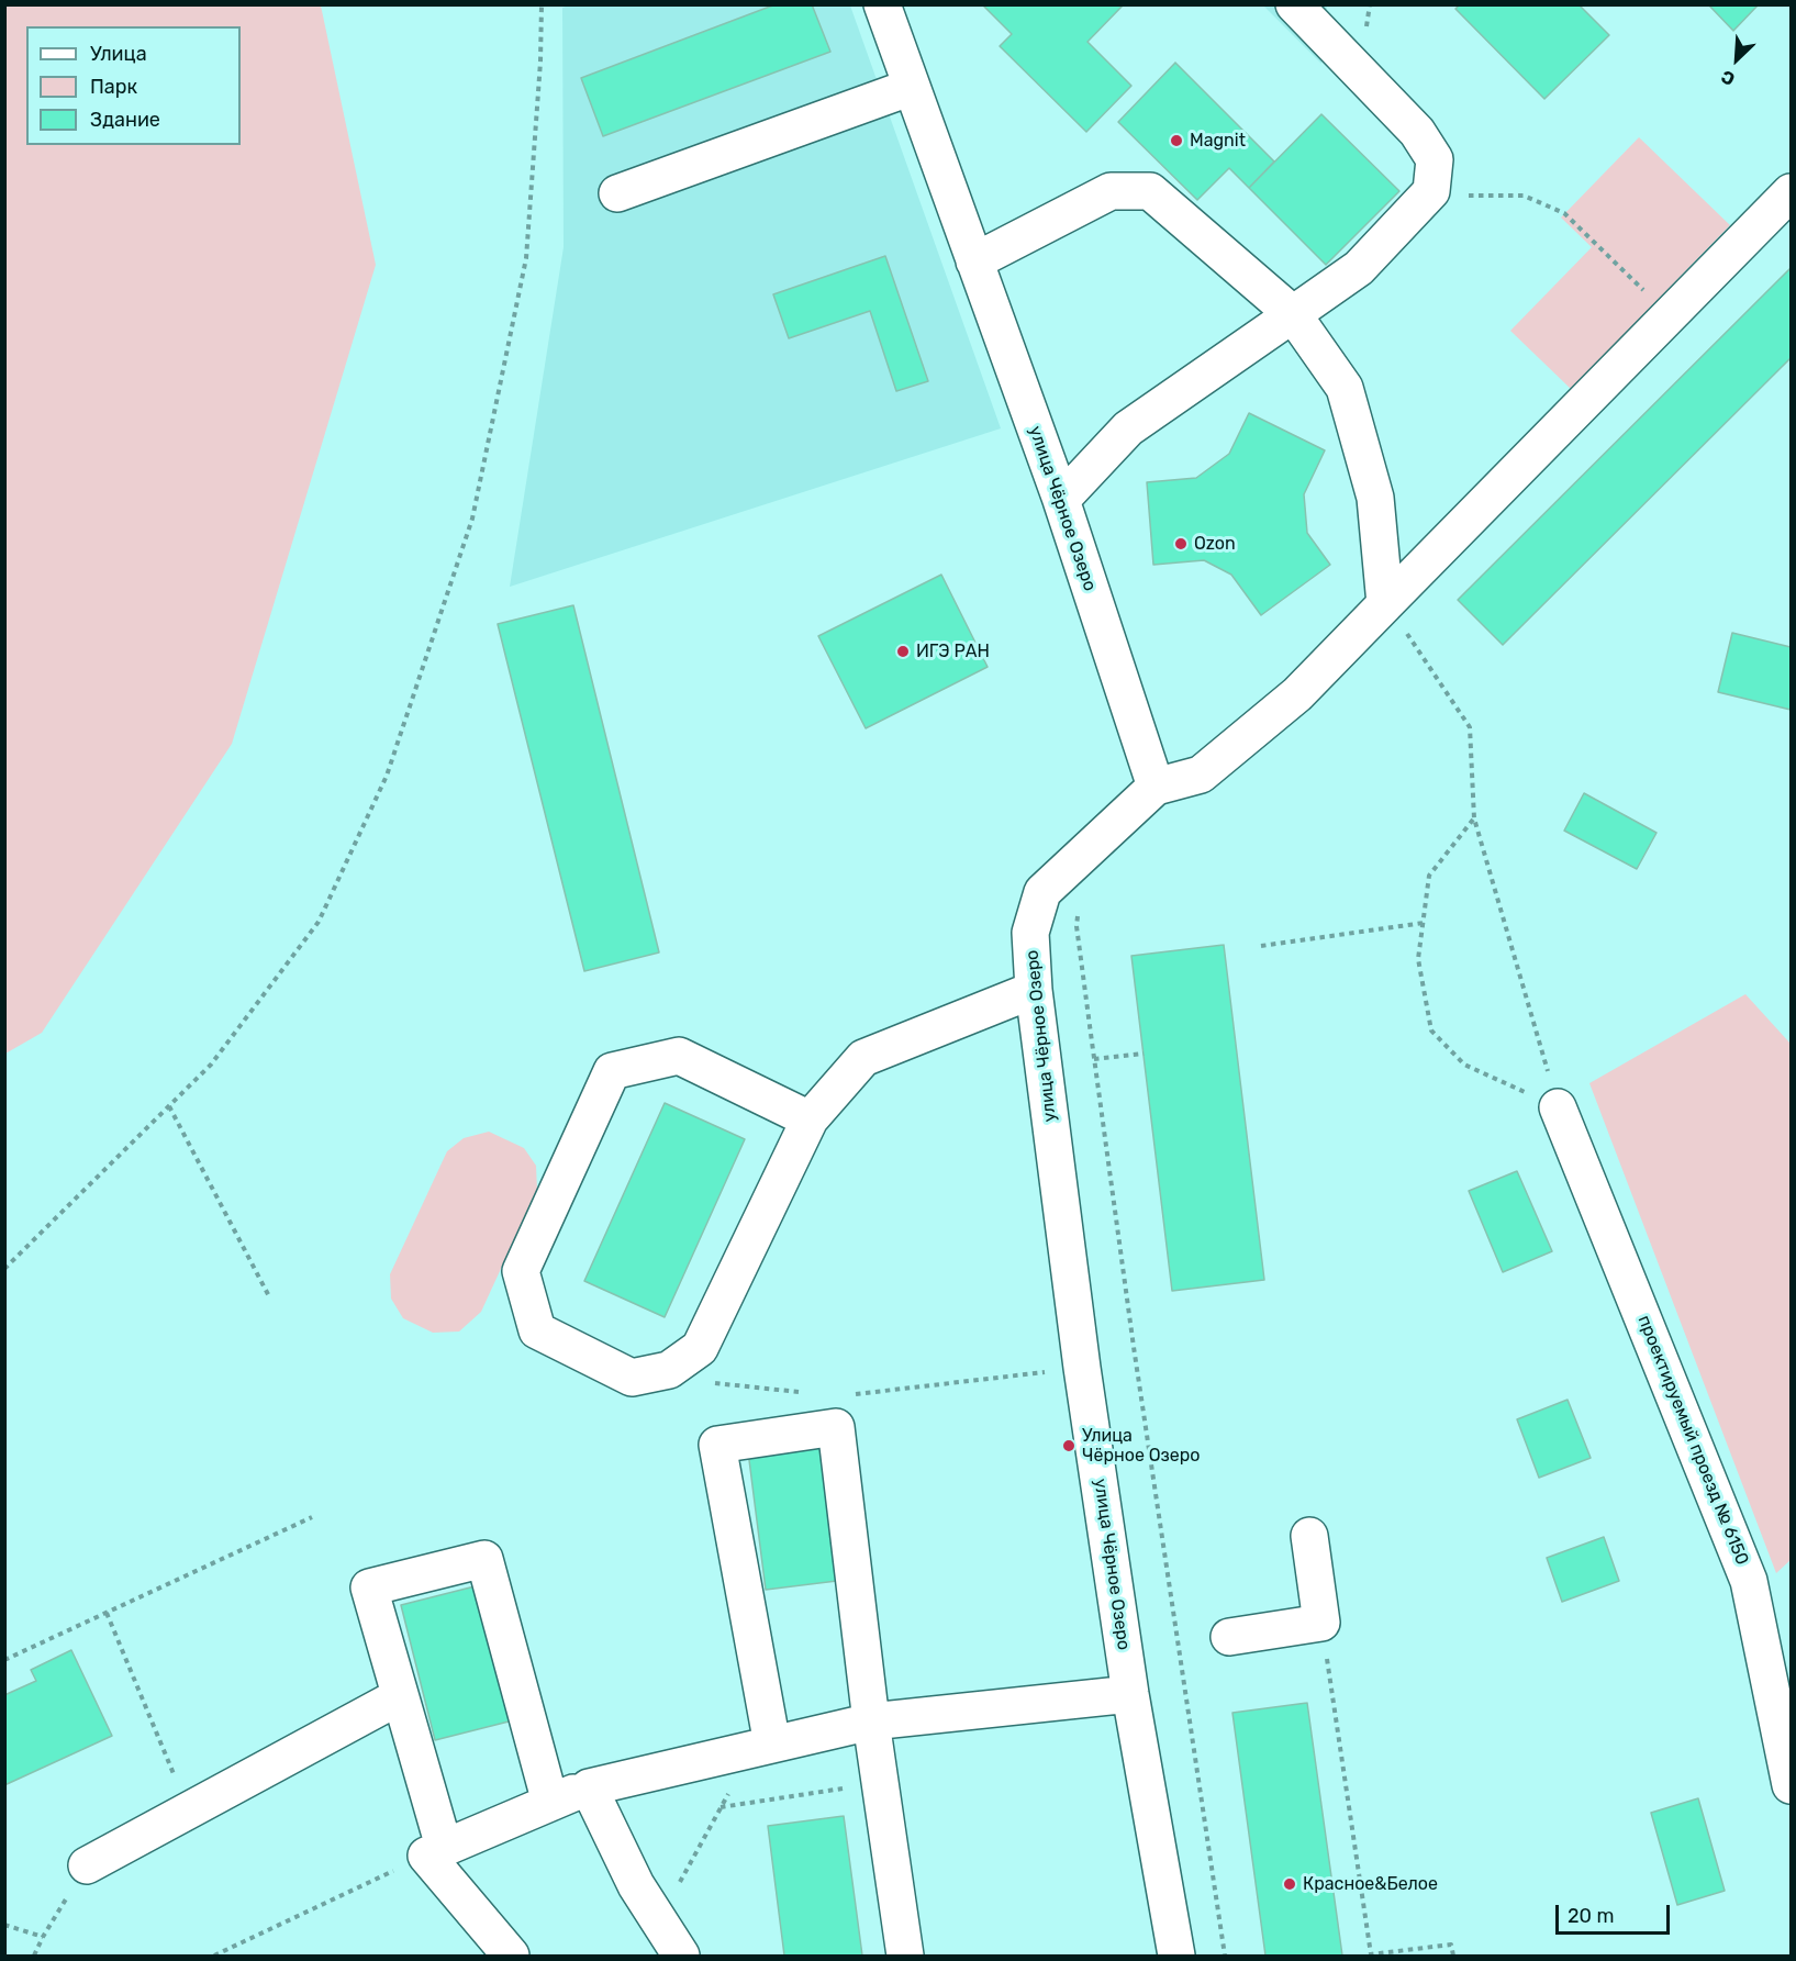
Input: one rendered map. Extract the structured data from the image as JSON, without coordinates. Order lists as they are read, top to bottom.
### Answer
{
  "streets": {
    "street": ["улица Чёрное Озеро", "проектируемый проезд № 6150"]
  },
  "places": [
    "Magnit",
    "Ozon",
    "ИГЭ РАН",
    "Улица Чёрное Озеро",
    "Красное&Белое"
  ],
  "legend": ["Улица", "Парк", "Здание"],
  "scale_bar": "20 m",
  "north": "bottom left"
}
